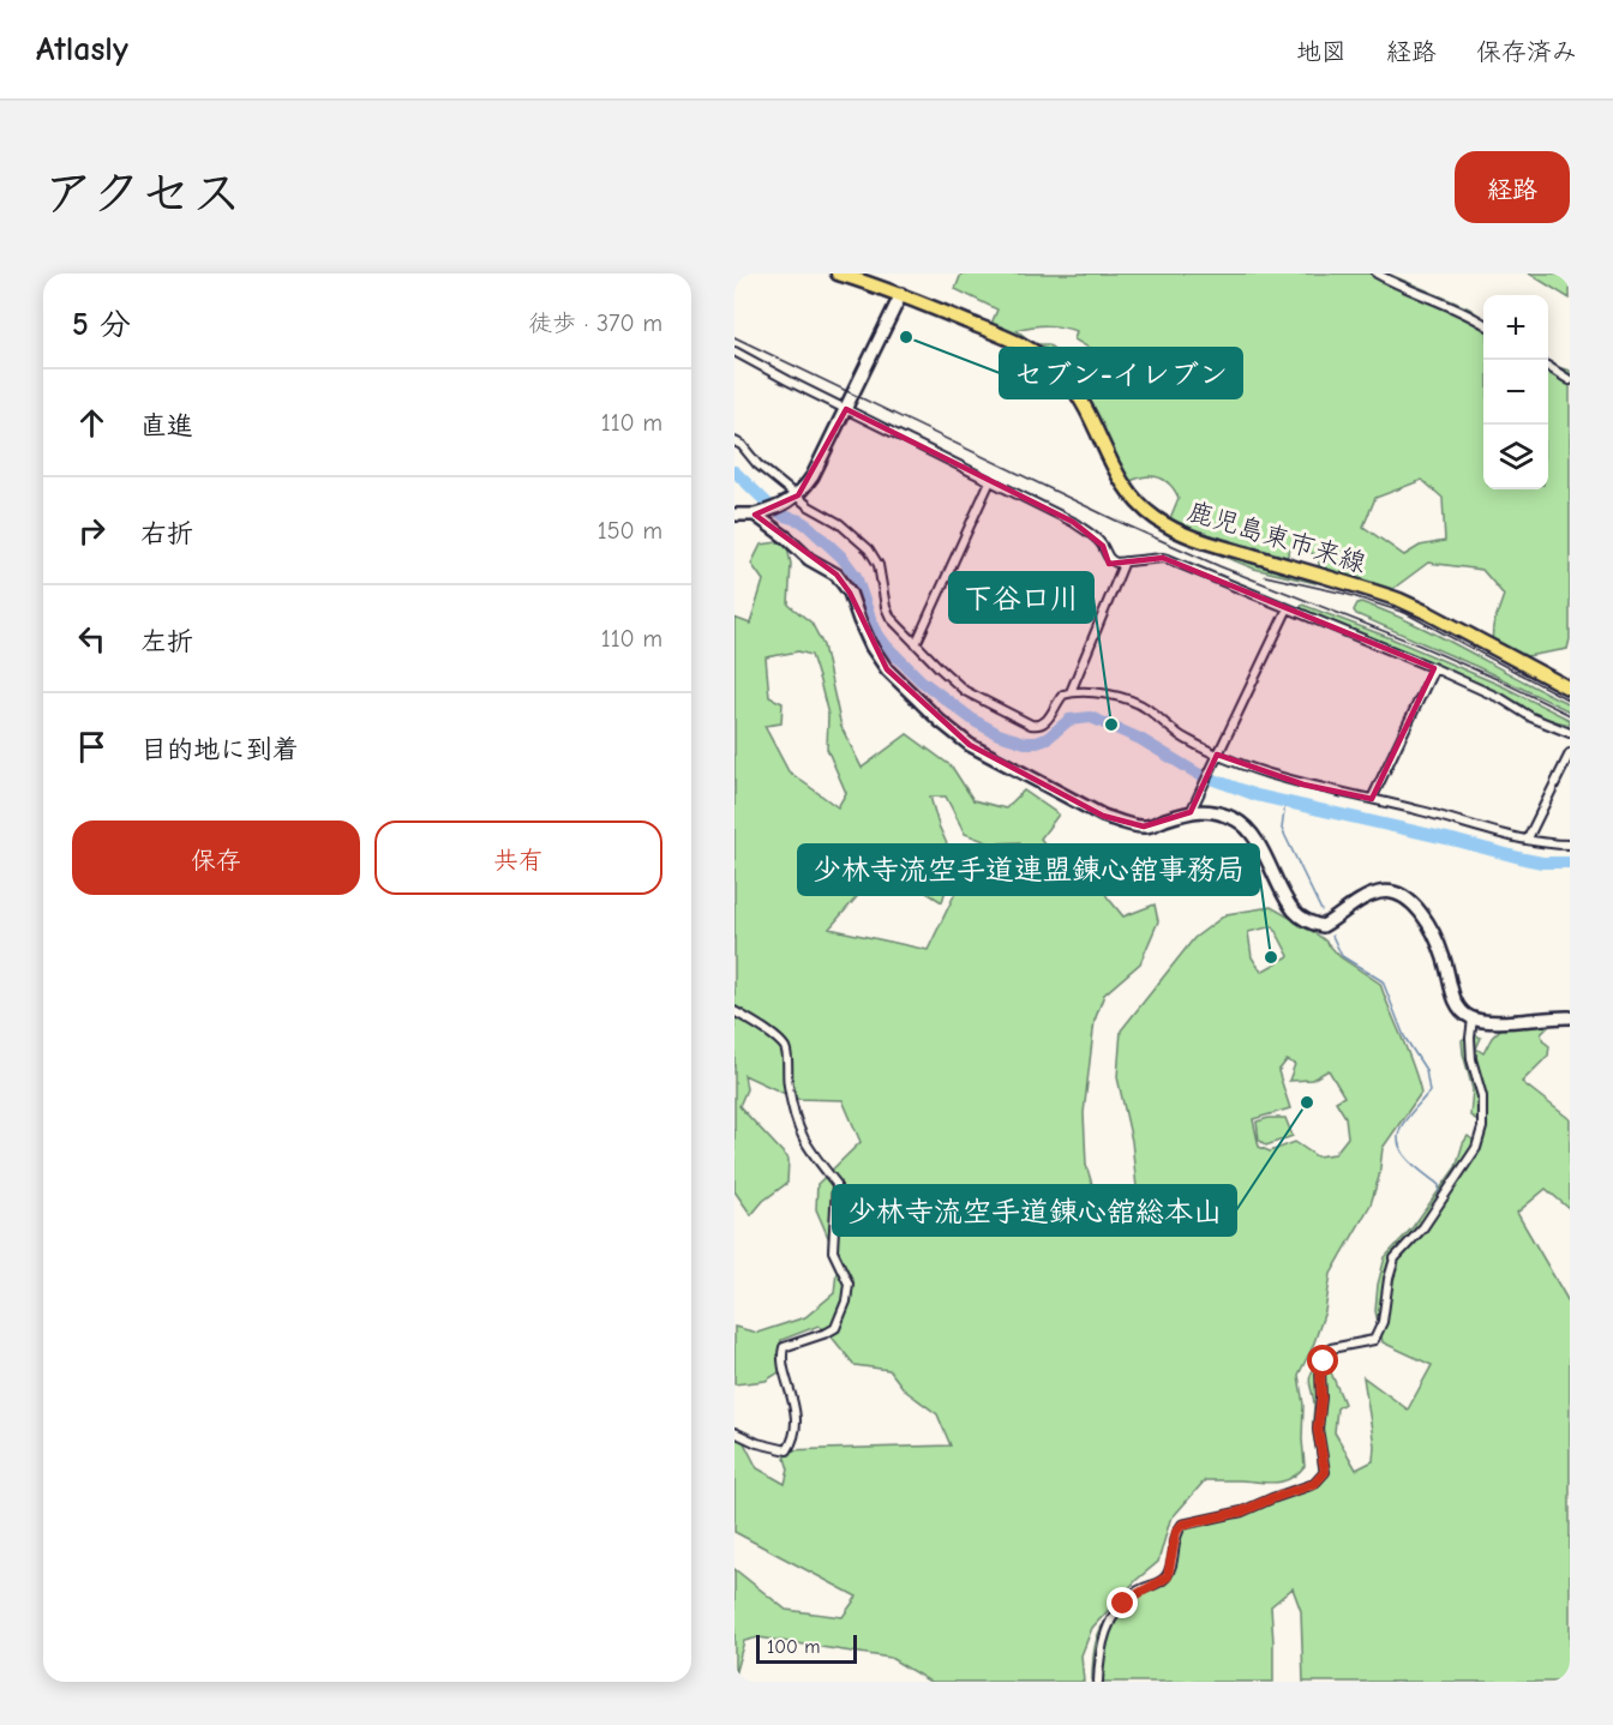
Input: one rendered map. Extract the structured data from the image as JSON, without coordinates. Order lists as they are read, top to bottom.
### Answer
{
  "streets": {
    "main road": ["鹿児島東市来線"]
  },
  "places": [
    "セブン-イレブン",
    "下谷口川",
    "少林寺流空手道連盟錬心舘事務局",
    "少林寺流空手道錬心舘総本山"
  ],
  "scale_bar": "100 m",
  "page": {
    "header": "Atlasly",
    "nav": ["地図", "経路", "保存済み"],
    "title": "アクセス",
    "buttons": [
      "経路",
      ["保存", "共有"]
    ],
    "heading": ["5 分", "徒歩 · 370 m"],
    "map_buttons": ["+", "−"],
    "list": [
      ["直進", "110 m"],
      ["右折", "150 m"],
      ["左折", "110 m"],
      "目的地に到着"
    ],
    "scale": "100 m"
  }
}
